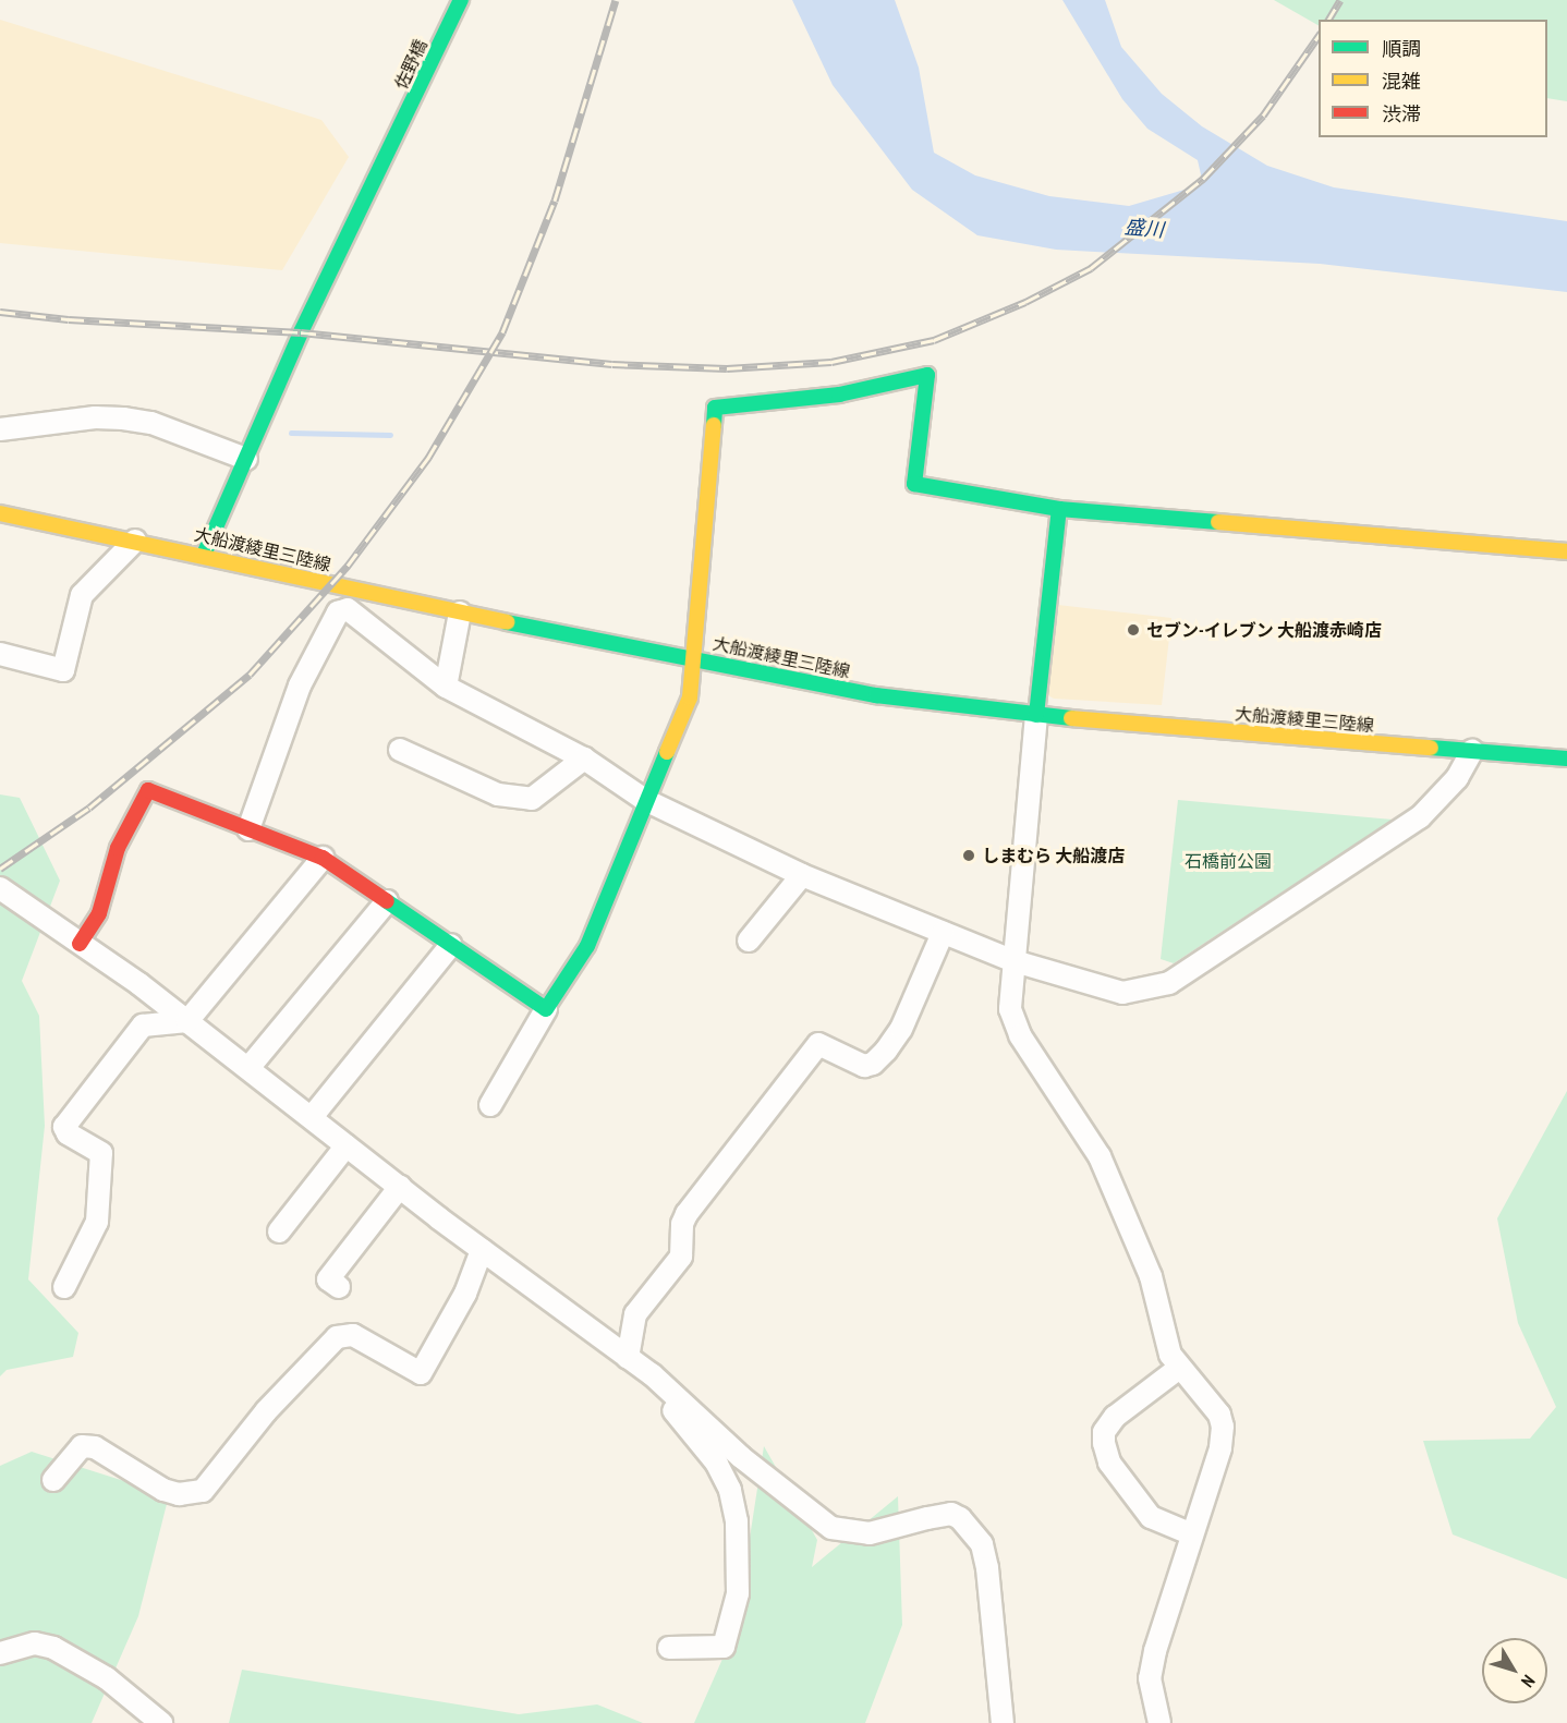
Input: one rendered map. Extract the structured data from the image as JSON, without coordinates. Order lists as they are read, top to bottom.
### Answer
{
  "streets": {
    "street": ["佐野橋", "大船渡綾里三陸線"]
  },
  "crossings": [
    ["佐野橋", "大船渡綾里三陸線"]
  ],
  "water": ["盛川"],
  "parks": ["石橋前公園"],
  "places": ["セブン-イレブン 大船渡赤崎店", "しまむら 大船渡店"],
  "legend": ["順調", "混雑", "渋滞"],
  "north": "bottom right"
}
